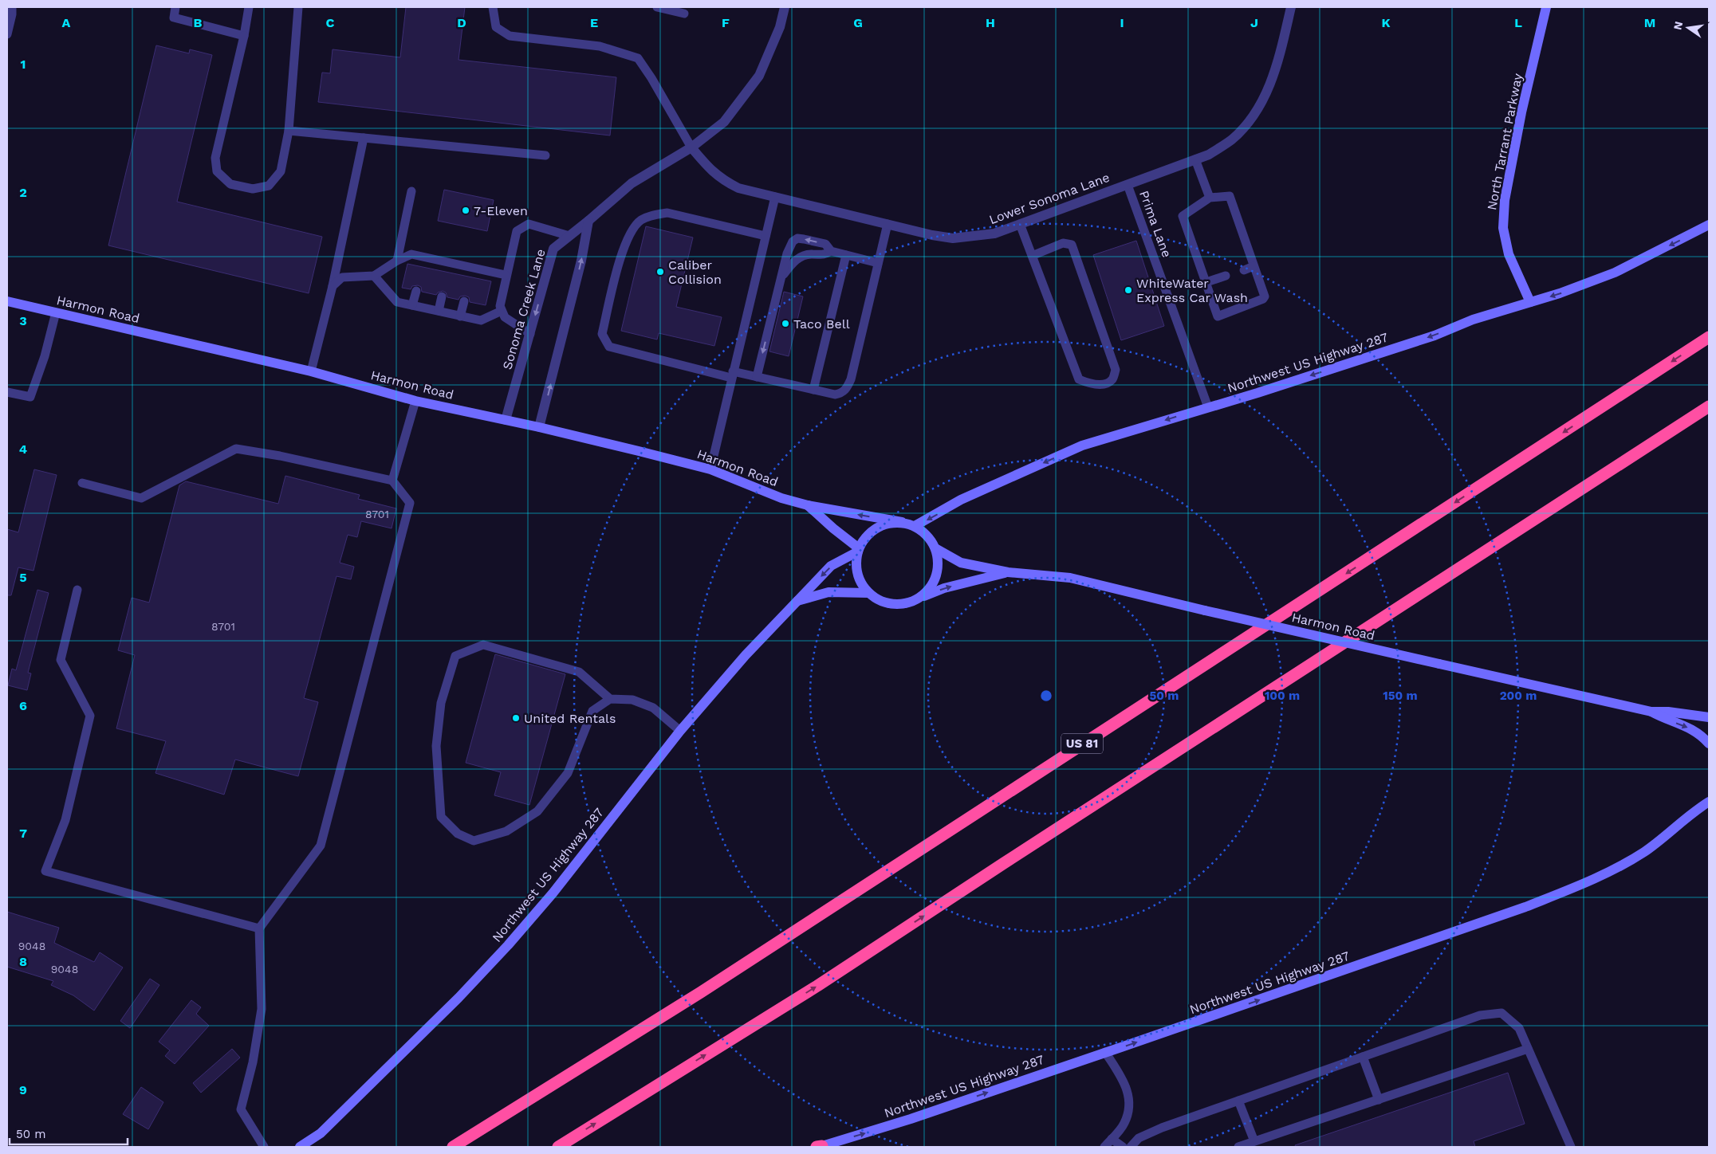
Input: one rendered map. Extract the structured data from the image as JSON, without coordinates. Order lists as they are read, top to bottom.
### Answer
{
  "streets": {
    "highway": ["US 81"],
    "main road": ["North Tarrant Parkway", "Harmon Road", "Northwest US Highway 287"],
    "street": ["Lower Sonoma Lane", "Sonoma Creek Lane"],
    "lane": ["Prima Lane"]
  },
  "crossings": [
    ["North Tarrant Parkway", "Northwest US Highway 287"],
    ["Lower Sonoma Lane", "Prima Lane"],
    ["Lower Sonoma Lane", "Sonoma Creek Lane"],
    ["Prima Lane", "Northwest US Highway 287"],
    ["Harmon Road", "Sonoma Creek Lane"],
    ["Harmon Road", "Northwest US Highway 287"]
  ],
  "places": [
    "7-Eleven",
    "Caliber Collision",
    "WhiteWater Express Car Wash",
    "Taco Bell",
    "United Rentals"
  ],
  "house_numbers": [
    "8701",
    "8701",
    "9048",
    "9048"
  ],
  "scale_bar": "50 m",
  "north": "left",
  "grid": {
    "columns": [
      "A",
      "B",
      "C",
      "D",
      "E",
      "F",
      "G",
      "H",
      "I",
      "J",
      "K",
      "L",
      "M"
    ],
    "rows": [
      "1",
      "2",
      "3",
      "4",
      "5",
      "6",
      "7",
      "8",
      "9"
    ]
  },
  "rings": [
    "50 m",
    "100 m",
    "150 m",
    "200 m"
  ]
}
